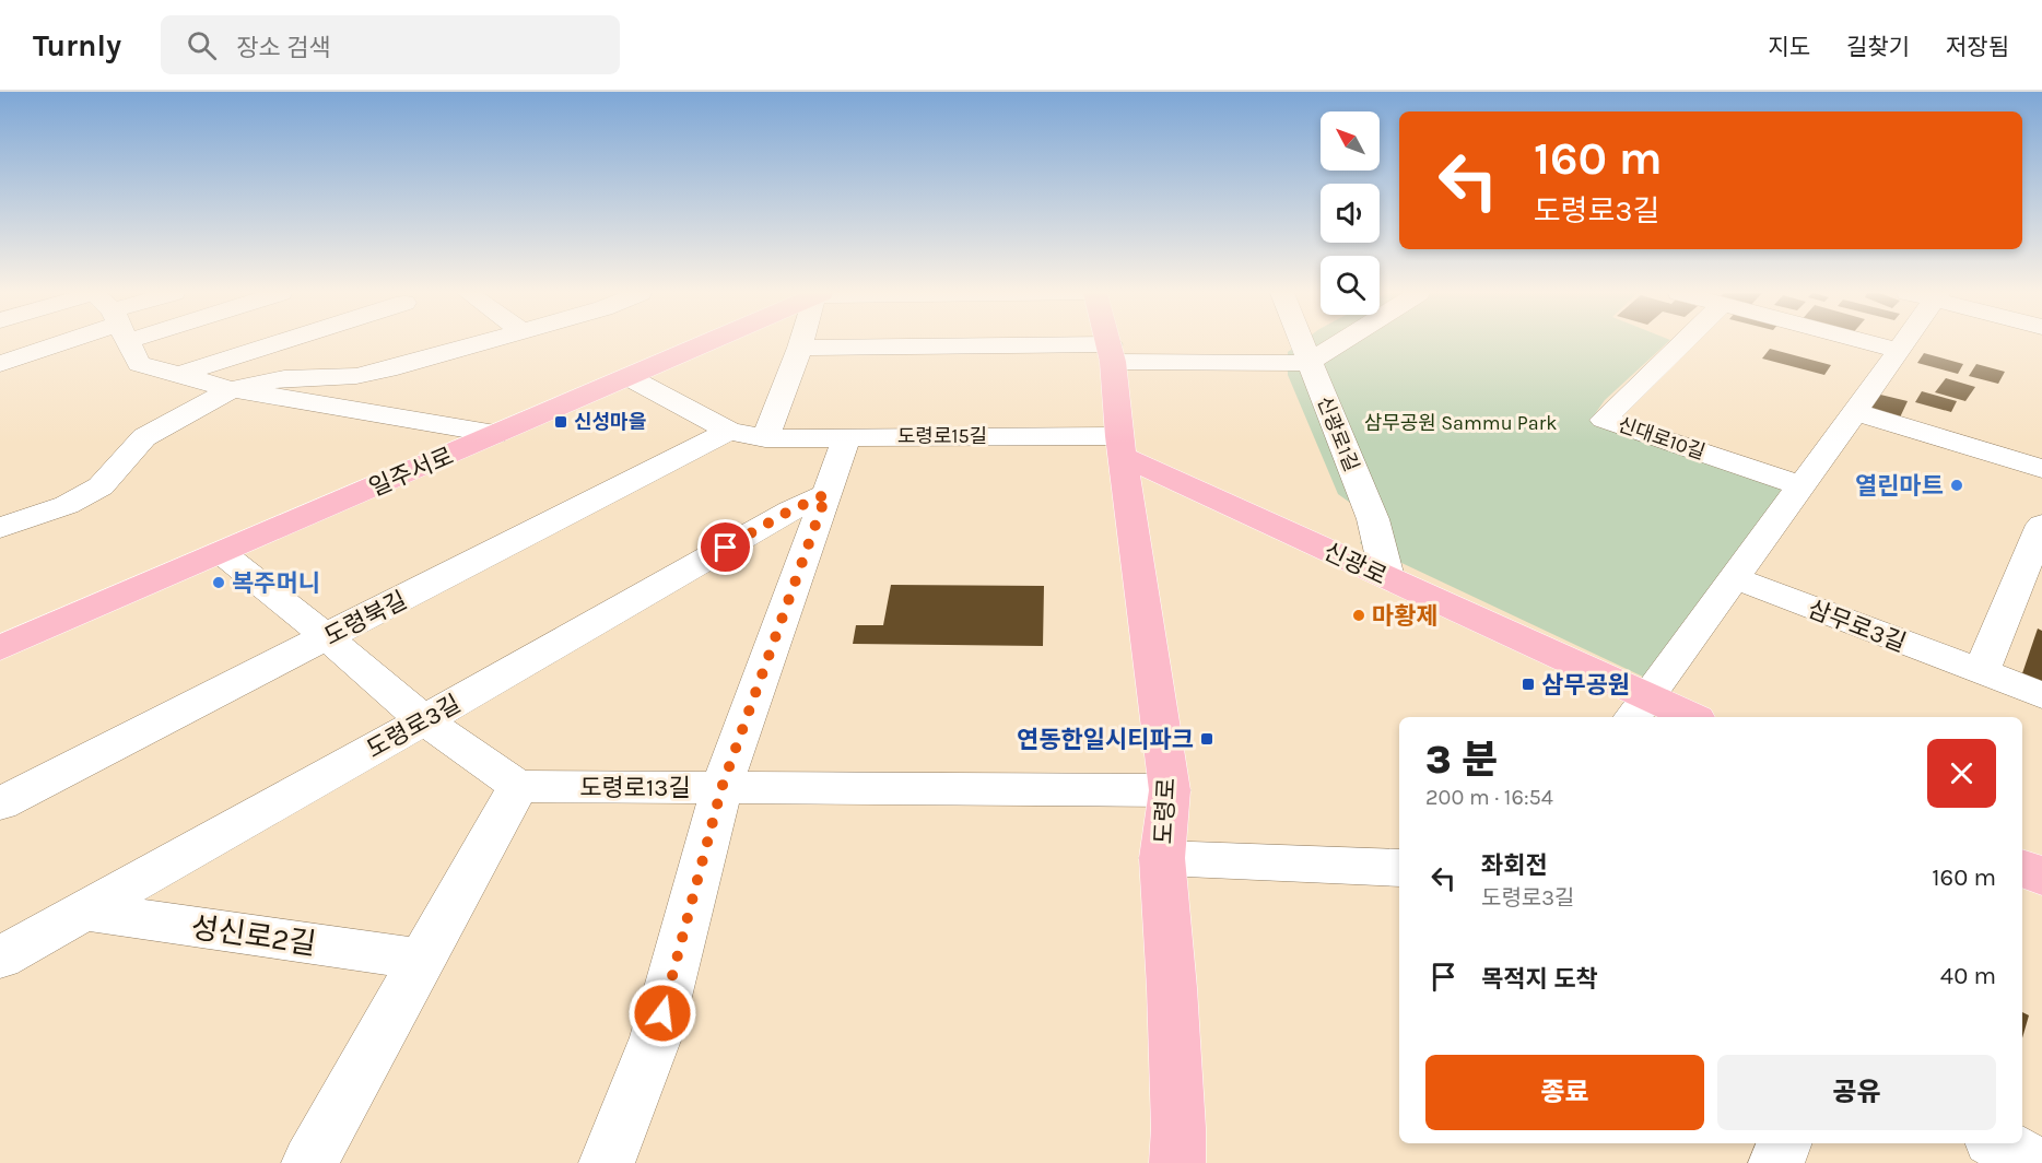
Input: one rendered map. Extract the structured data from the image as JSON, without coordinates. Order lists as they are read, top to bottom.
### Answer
{
  "streets": {
    "main road": ["일주서로", "신광로", "도령로"],
    "street": [
      "신광로1길",
      "도령로15길",
      "신대로10길",
      "도령북길",
      "삼무로3길",
      "도령로3길",
      "도령로13길",
      "성신로2길"
    ]
  },
  "crossings": [
    ["신광로1길", "신광로"],
    ["도령로15길", "일주서로"],
    ["도령로15길", "신광로"],
    ["도령로15길", "도령북길"],
    ["도령로15길", "도령로"],
    ["신광로", "도령로"],
    ["도령로3길", "성신로2길"],
    ["도령로13길", "도령로"]
  ],
  "parks": ["삼무공원 Sammu Park"],
  "places": {
    "transit": ["신성마을", "삼무공원", "연동한일시티파크"],
    "other": ["열린마트", "복주머니", "마황제"]
  },
  "north": "top left",
  "page": {
    "header": "Turnly",
    "search": "장소 검색",
    "nav": ["지도", "길찾기", "저장됨"],
    "turn": ["160 m", "도령로3길"],
    "heading": ["3 분", "200 m · 16:54"],
    "list": [
      {
        "name": "좌회전",
        "note": "도령로3길",
        "value": "160 m"
      },
      {
        "name": "목적지 도착",
        "value": "40 m"
      }
    ],
    "buttons": ["종료", "공유"]
  }
}
